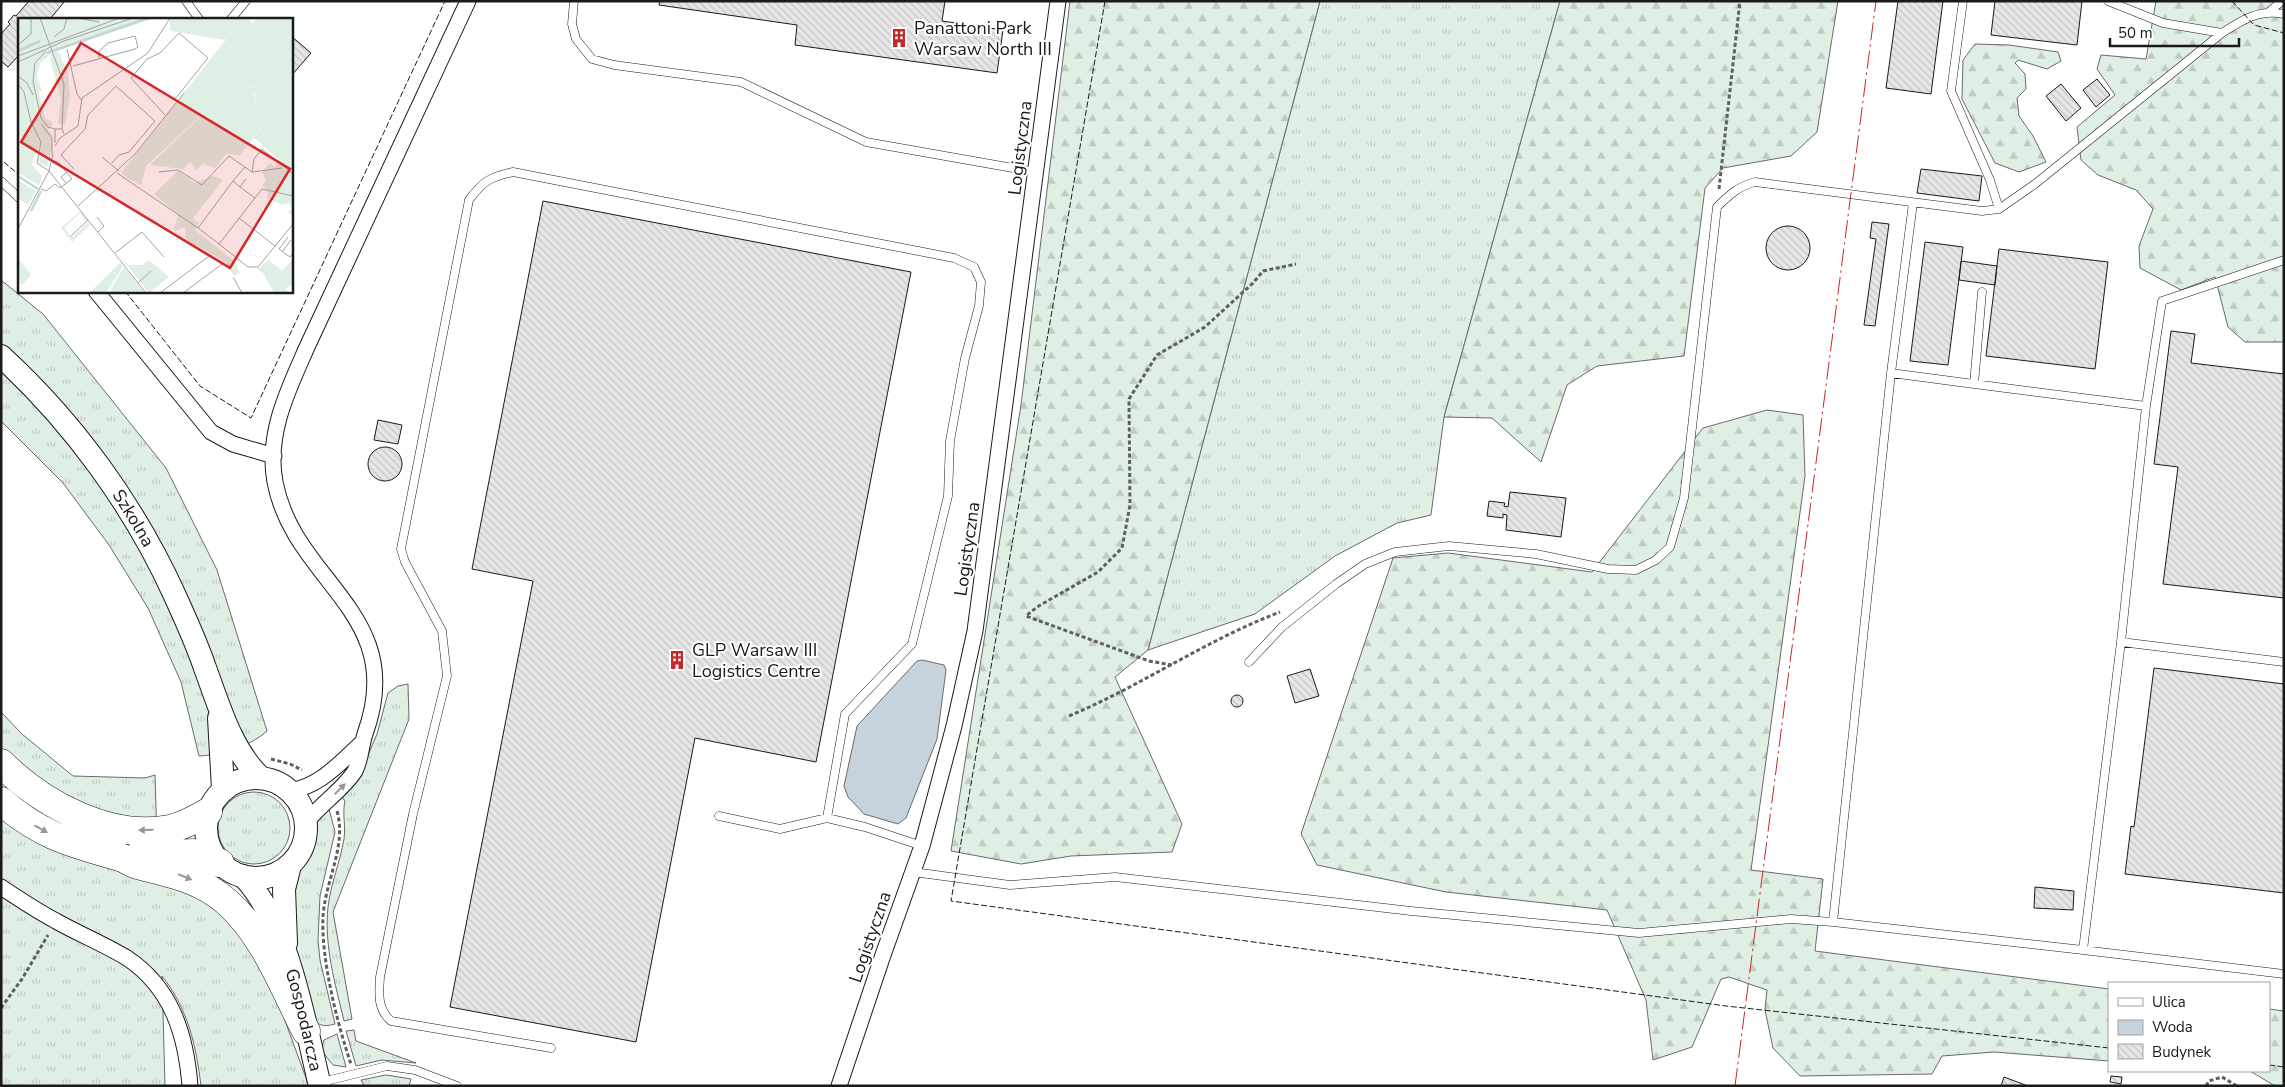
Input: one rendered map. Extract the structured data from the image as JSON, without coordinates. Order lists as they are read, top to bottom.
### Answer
{
  "streets": {
    "street": ["Logistyczna", "Szkolna", "Gospodarcza"]
  },
  "crossings": [
    ["Szkolna", "Gospodarcza"]
  ],
  "places": {
    "building": ["Panattoni Park Warsaw North III", "GLP Warsaw III Logistics Centre"]
  },
  "legend": ["Ulica", "Woda", "Budynek"],
  "scale_bar": "50 m"
}
